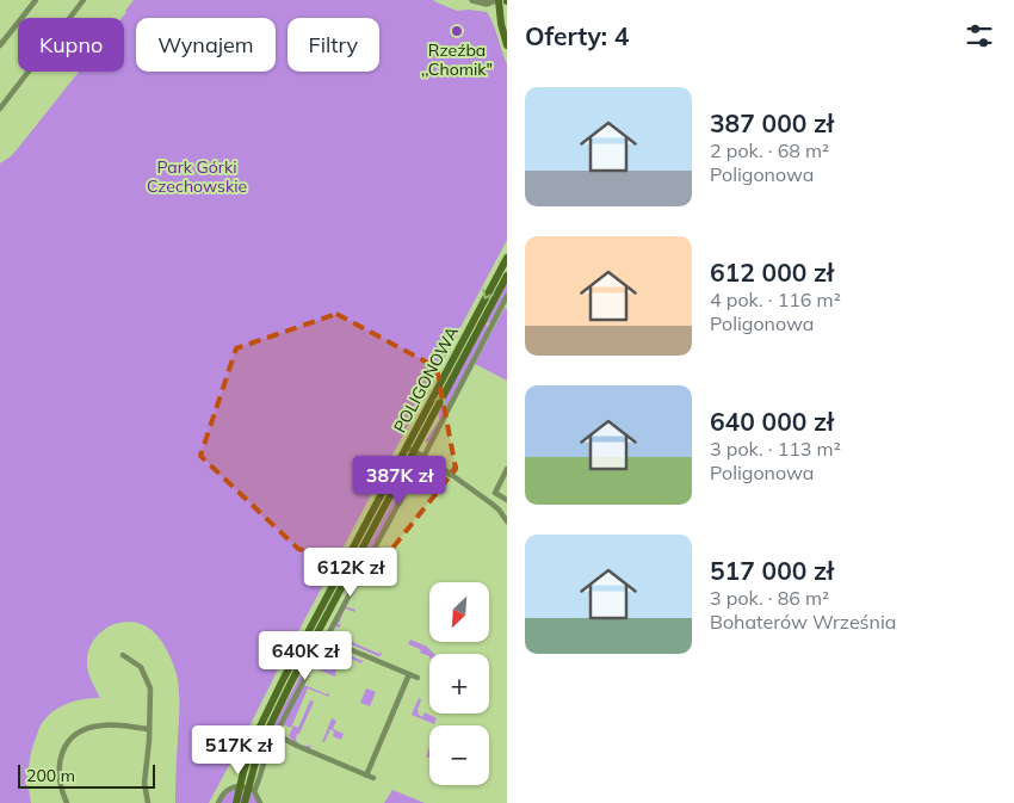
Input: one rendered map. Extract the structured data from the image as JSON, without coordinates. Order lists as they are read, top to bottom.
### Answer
{
  "streets": {
    "main road": ["POLIGONOWA"]
  },
  "parks": ["Park Górki Czechowskie"],
  "places": ["Rzeźba ,,Chomik\""],
  "scale_bar": "200 m",
  "north": "bottom left",
  "page": {
    "heading": "Oferty: 4",
    "chip": ["Kupno", "Wynajem", "Filtry"],
    "list": [
      {
        "name": "387 000 zł",
        "note": "2 pok. · 68 m² · Poligonowa"
      },
      {
        "name": "612 000 zł",
        "note": "4 pok. · 116 m² · Poligonowa"
      },
      {
        "name": "640 000 zł",
        "note": "3 pok. · 113 m² · Poligonowa"
      },
      {
        "name": "517 000 zł",
        "note": "3 pok. · 86 m² · Bohaterów Września"
      }
    ],
    "price": [
      "387K zł",
      "612K zł",
      "640K zł",
      "517K zł"
    ],
    "map_buttons": ["+", "−"],
    "scale": "200 m"
  }
}
